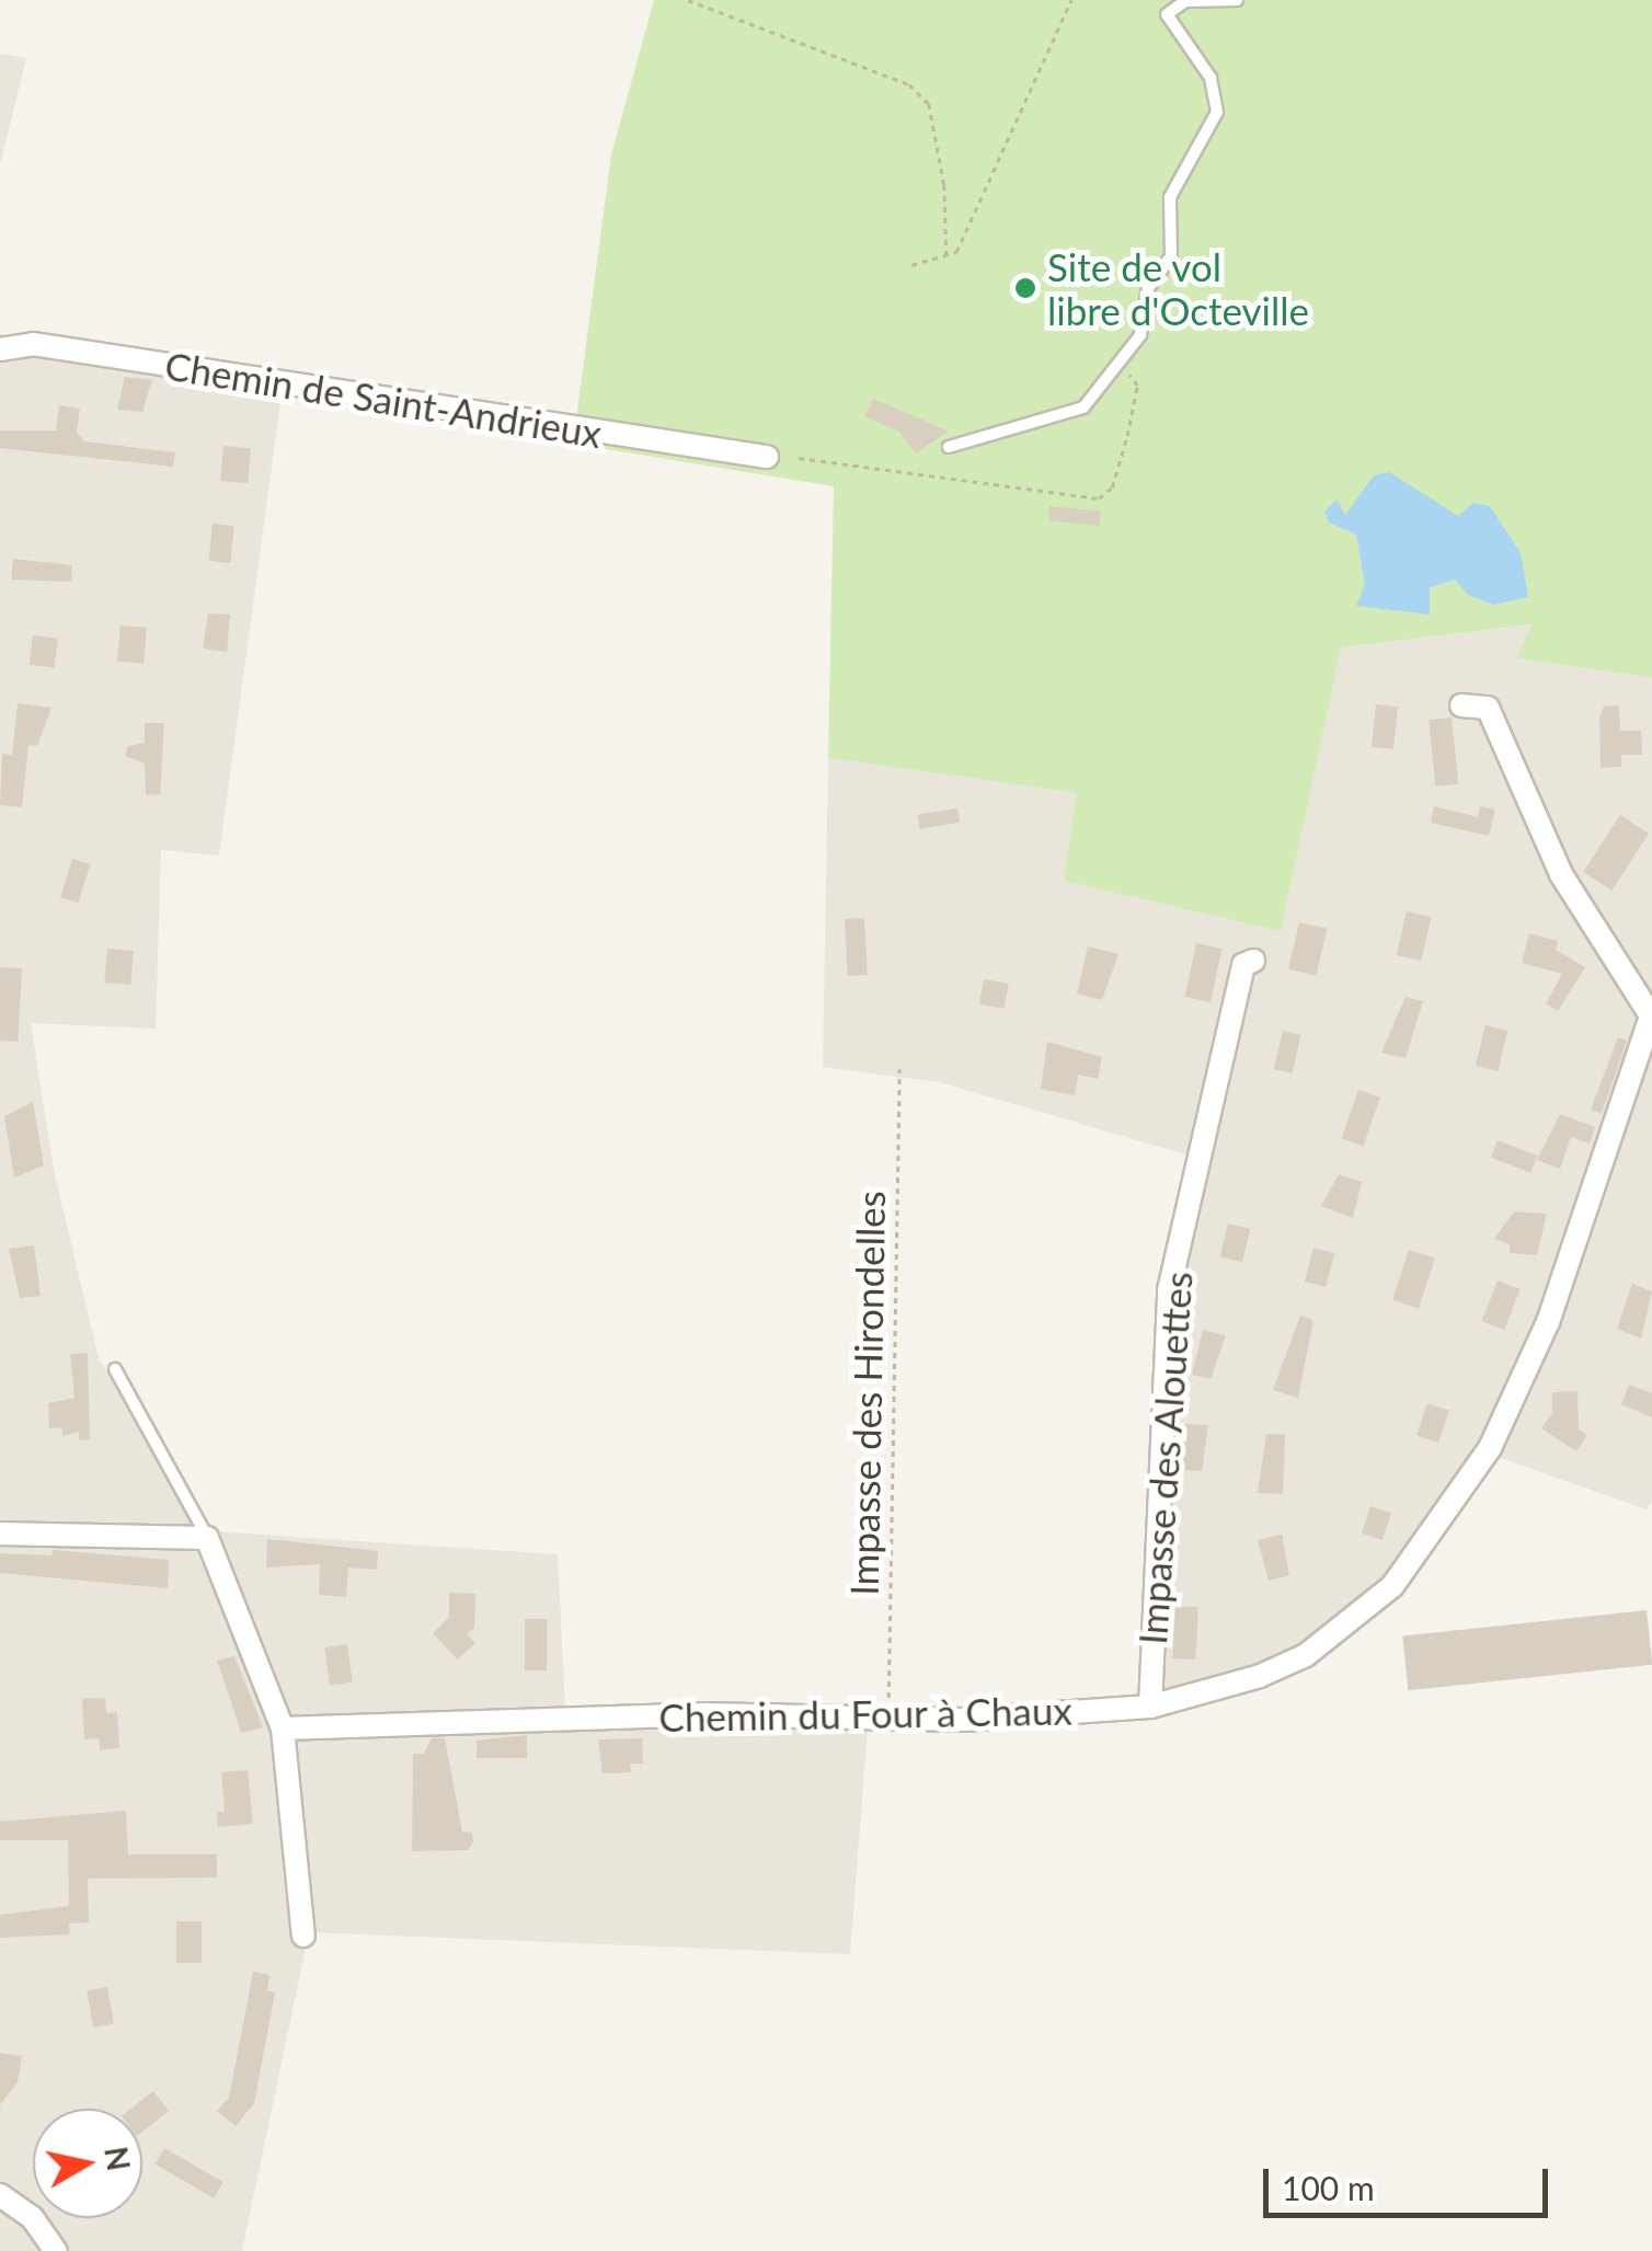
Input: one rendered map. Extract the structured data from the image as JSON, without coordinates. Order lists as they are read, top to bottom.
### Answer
{
  "streets": {
    "street": ["Chemin de Saint-Andrieux", "Impasse des Alouettes", "Chemin du Four à Chaux"],
    "path": ["Impasse des Hirondelles"]
  },
  "crossings": [
    ["Impasse des Hirondelles", "Chemin du Four à Chaux"],
    ["Impasse des Alouettes", "Chemin du Four à Chaux"]
  ],
  "places": ["Site de vol libre d'Octeville"],
  "scale_bar": "100 m",
  "north": "right"
}
